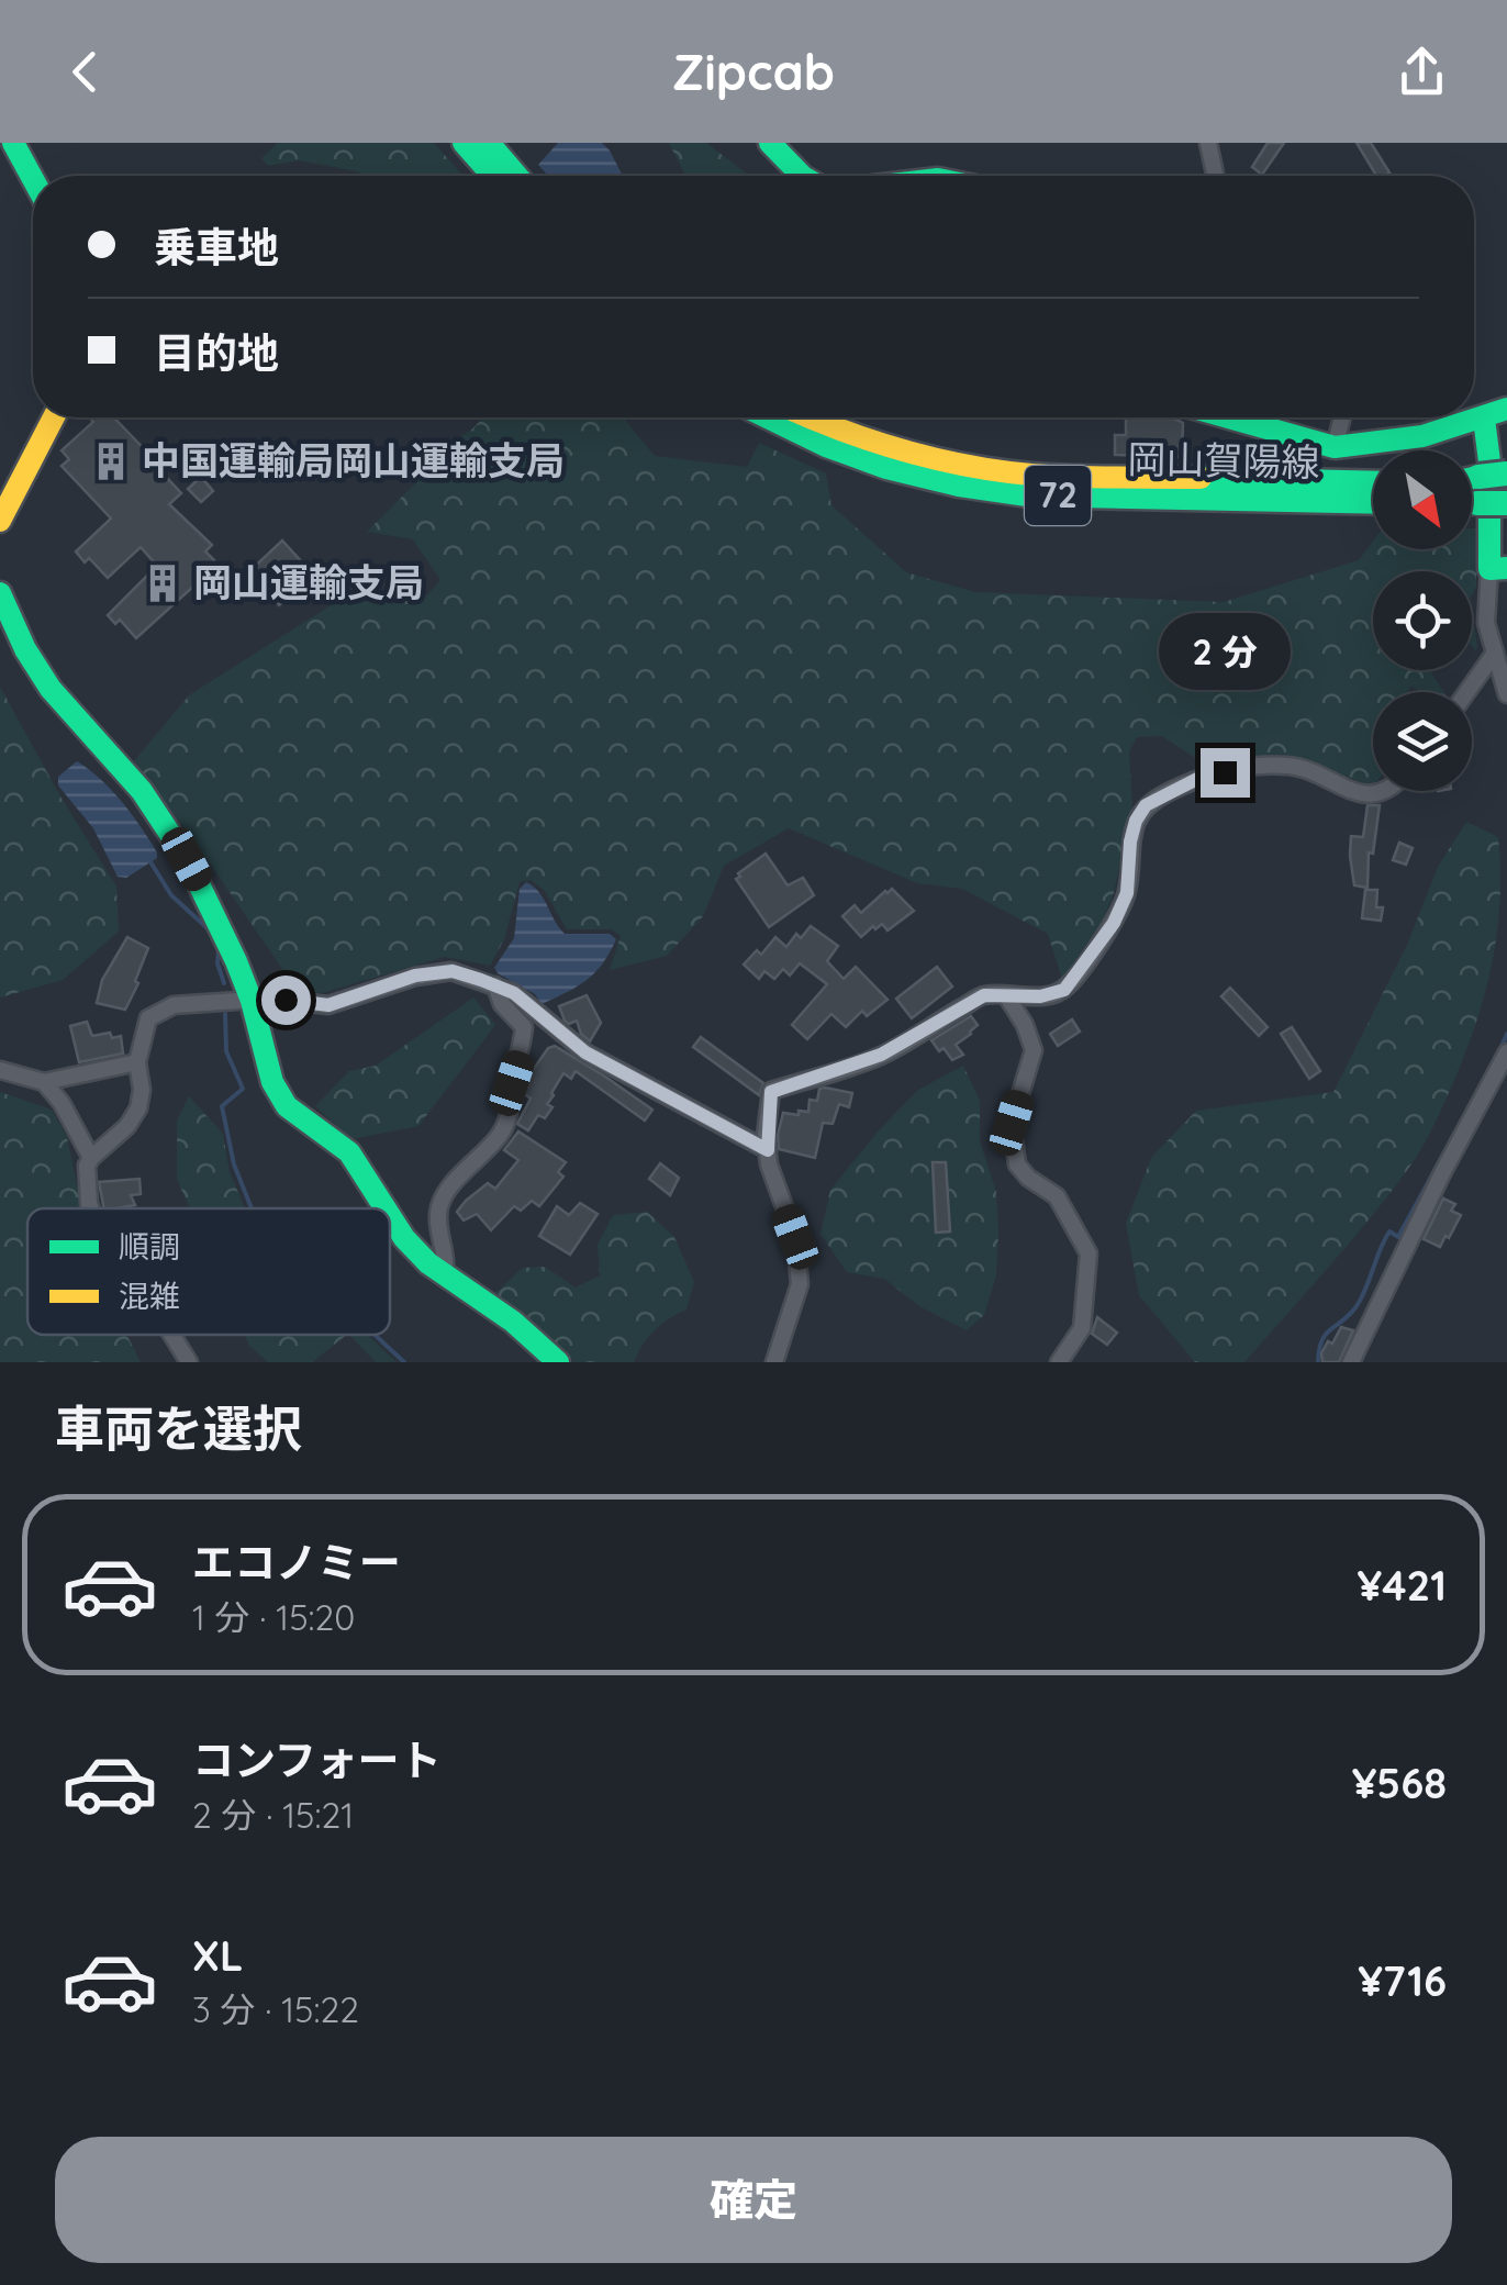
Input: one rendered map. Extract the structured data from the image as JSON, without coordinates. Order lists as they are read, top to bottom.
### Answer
{
  "streets": {
    "main road": ["岡山賀陽線", "72"]
  },
  "places": {
    "building": ["中国運輸局岡山運輸支局", "岡山運輸支局"]
  },
  "legend": ["順調", "混雑"],
  "north": "bottom right",
  "page": {
    "header": "Zipcab",
    "banner": ["乗車地", "目的地"],
    "bubble": "2 分",
    "heading": "車両を選択",
    "list": [
      {
        "name": "エコノミー",
        "note": "1 分 · 15:20",
        "value": "¥421"
      },
      {
        "name": "コンフォート",
        "note": "2 分 · 15:21",
        "value": "¥568"
      },
      {
        "name": "XL",
        "note": "3 分 · 15:22",
        "value": "¥716"
      }
    ],
    "buttons": "確定"
  }
}
